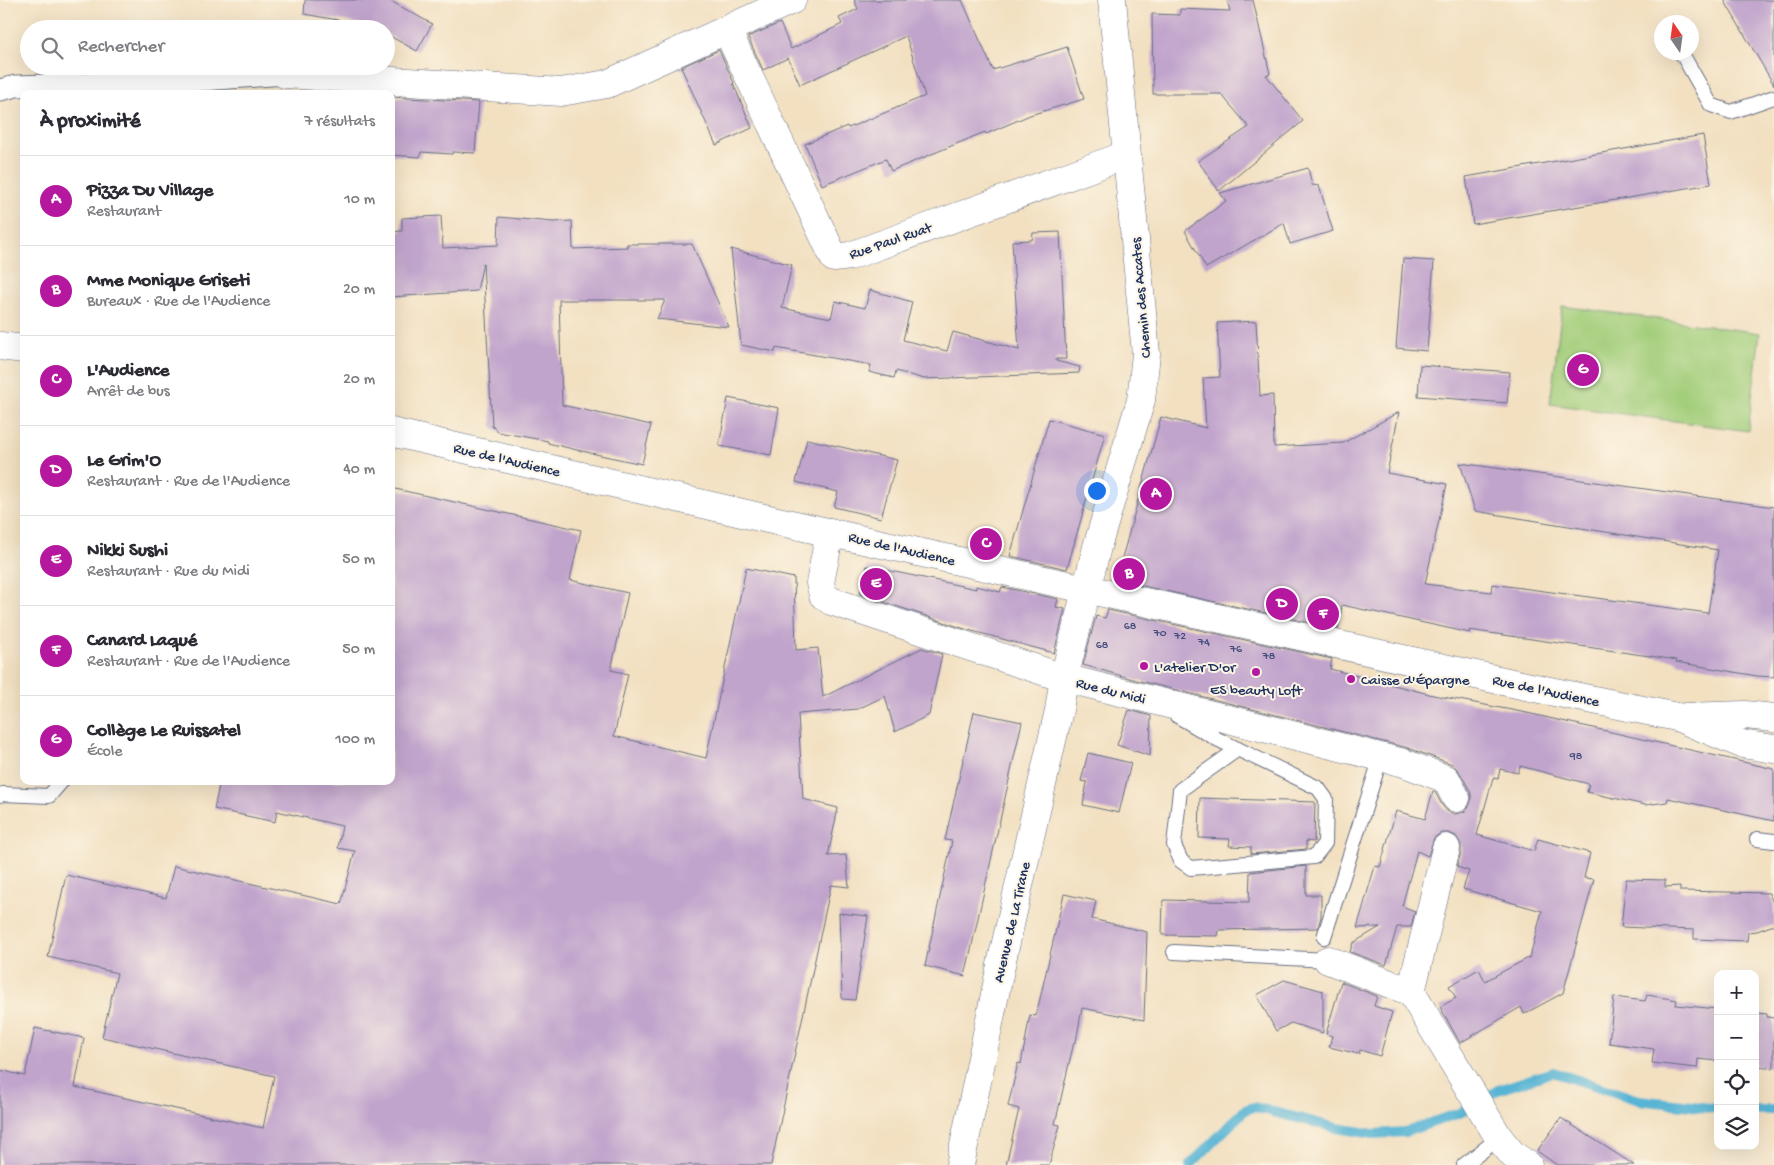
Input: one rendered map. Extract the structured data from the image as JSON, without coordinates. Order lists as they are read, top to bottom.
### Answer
{
  "streets": {
    "street": [
      "Rue Paul Ruat",
      "Chemin des Accates",
      "Rue de l'Audience",
      "Rue du Midi",
      "Avenue de La Tirane"
    ]
  },
  "crossings": [
    ["Rue Paul Ruat", "Chemin des Accates"],
    ["Chemin des Accates", "Rue de l'Audience"],
    ["Chemin des Accates", "Rue du Midi"],
    ["Chemin des Accates", "Avenue de La Tirane"],
    ["Rue de l'Audience", "Rue du Midi"],
    ["Rue du Midi", "Avenue de La Tirane"]
  ],
  "places": ["L'atelier D'or", "ES beauty Loft", "Caisse d'Épargne"],
  "house_numbers": [
    "68",
    "70",
    "72",
    "74",
    "68",
    "76",
    "78",
    "98"
  ],
  "north": "top",
  "page": {
    "search": "Rechercher",
    "heading": ["À proximité", "7 résultats"],
    "list": [
      {
        "mark": "A",
        "name": "Pizza Du Village",
        "note": "Restaurant",
        "value": "10 m"
      },
      {
        "mark": "B",
        "name": "Mme Monique Griseti",
        "note": "Bureaux · Rue de l'Audience",
        "value": "20 m"
      },
      {
        "mark": "C",
        "name": "L'Audience",
        "note": "Arrêt de bus",
        "value": "20 m"
      },
      {
        "mark": "D",
        "name": "Le Grim'O",
        "note": "Restaurant · Rue de l'Audience",
        "value": "40 m"
      },
      {
        "mark": "E",
        "name": "Nikki Sushi",
        "note": "Restaurant · Rue du Midi",
        "value": "50 m"
      },
      {
        "mark": "F",
        "name": "Canard Laqué",
        "note": "Restaurant · Rue de l'Audience",
        "value": "50 m"
      },
      {
        "mark": "G",
        "name": "Collège Le Ruissatel",
        "note": "École",
        "value": "100 m"
      }
    ],
    "pins": [
      "G",
      "A",
      "C",
      "B",
      "E",
      "D",
      "F"
    ],
    "map_buttons": ["+", "−"]
  }
}
